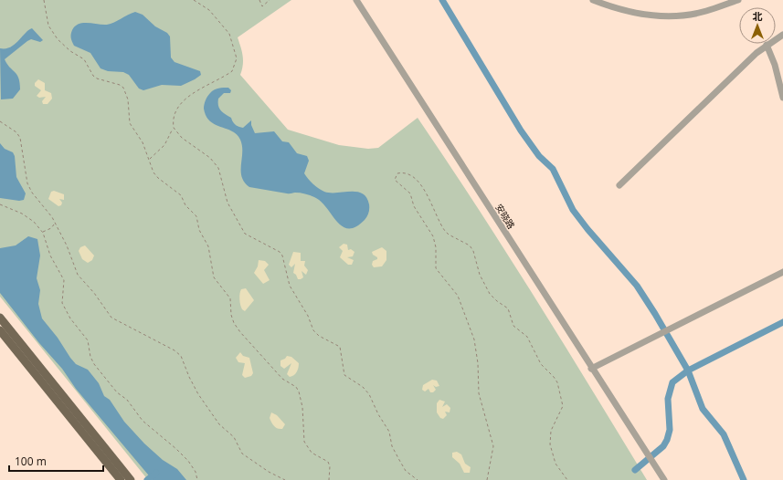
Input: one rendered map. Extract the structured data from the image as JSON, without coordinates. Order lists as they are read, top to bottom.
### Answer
{
  "streets": {
    "street": ["安晓路"]
  },
  "scale_bar": "100 m",
  "north": "top"
}
